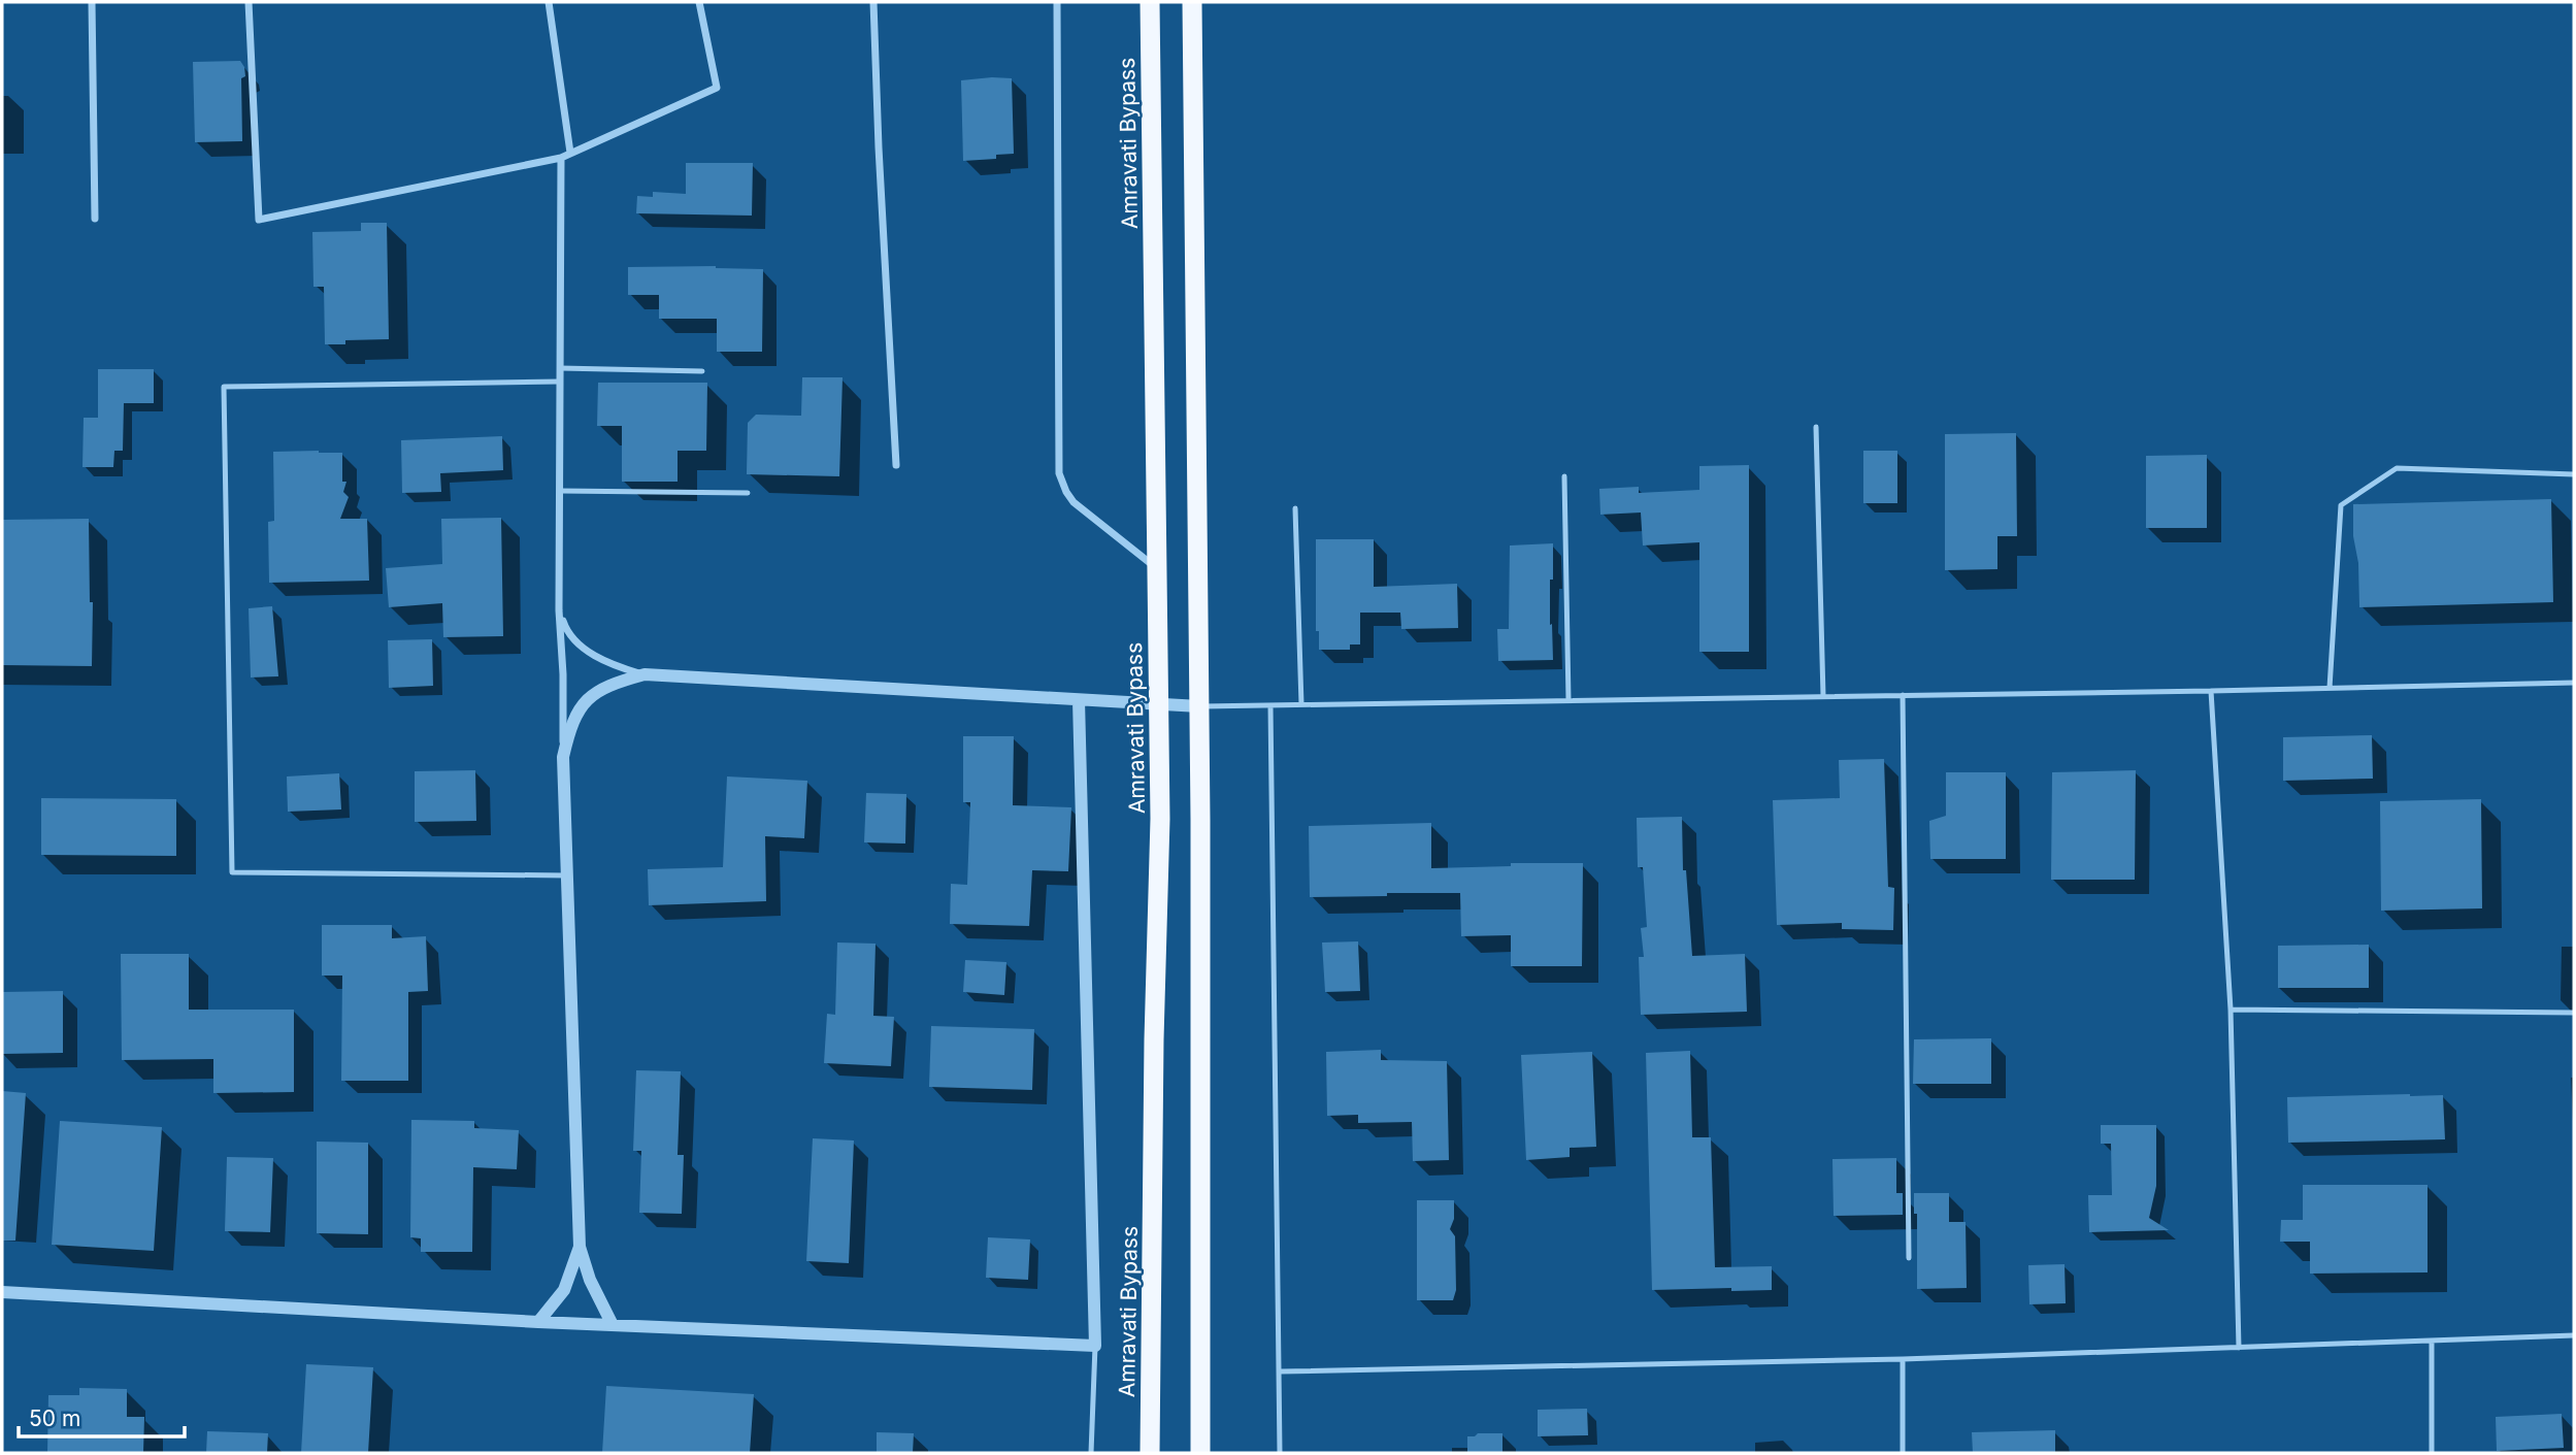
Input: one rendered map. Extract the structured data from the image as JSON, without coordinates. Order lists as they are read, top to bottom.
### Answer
{
  "streets": {
    "highway": ["Amravati Bypass"]
  },
  "scale_bar": "50 m"
}
